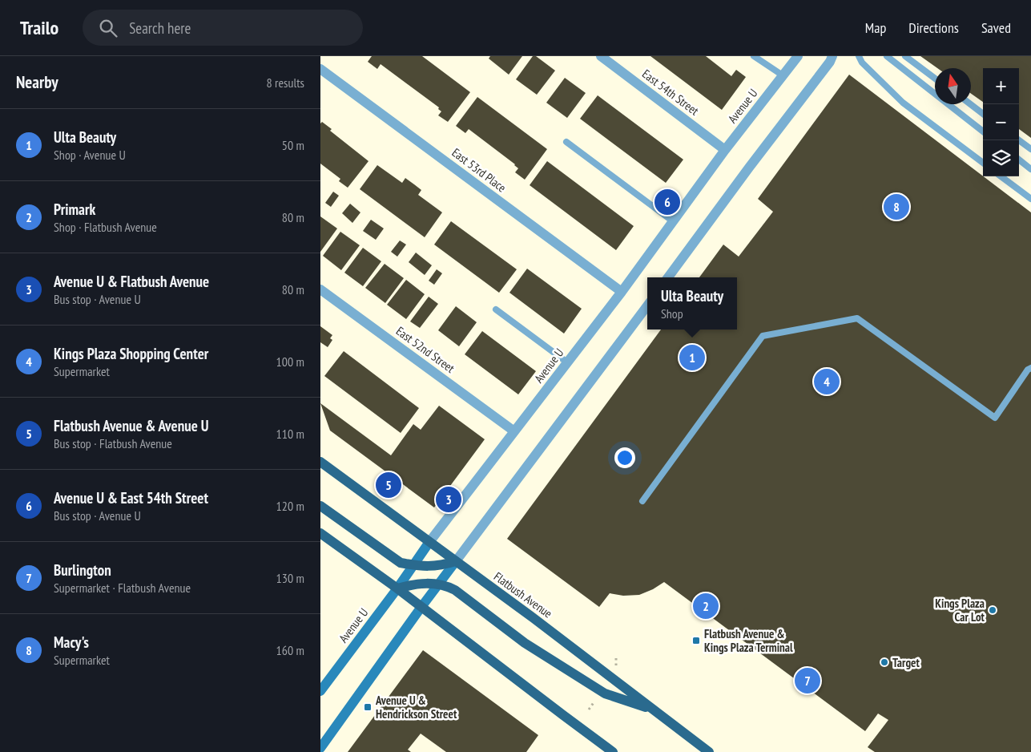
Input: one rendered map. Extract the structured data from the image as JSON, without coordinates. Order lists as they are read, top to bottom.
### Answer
{
  "streets": {
    "main road": ["Avenue U", "Flatbush Avenue"],
    "street": ["East 54th Street", "East 53rd Place", "East 52nd Street"]
  },
  "crossings": [
    ["East 54th Street", "Avenue U"],
    ["Avenue U", "East 53rd Place"],
    ["Avenue U", "East 52nd Street"],
    ["Avenue U", "Flatbush Avenue"]
  ],
  "places": {
    "other": ["Kings Plaza Car Lot", "Target"],
    "transit": ["Flatbush Avenue & Kings Plaza Terminal", "Avenue U & Hendrickson Street"]
  },
  "north": "top",
  "page": {
    "header": "Trailo",
    "search": "Search here",
    "nav": ["Map", "Directions", "Saved"],
    "heading": ["Nearby", "8 results"],
    "map_buttons": ["+", "−"],
    "list": [
      {
        "mark": "1",
        "name": "Ulta Beauty",
        "note": "Shop · Avenue U",
        "value": "50 m"
      },
      {
        "mark": "2",
        "name": "Primark",
        "note": "Shop · Flatbush Avenue",
        "value": "80 m"
      },
      {
        "mark": "3",
        "name": "Avenue U & Flatbush Avenue",
        "note": "Bus stop · Avenue U",
        "value": "80 m"
      },
      {
        "mark": "4",
        "name": "Kings Plaza Shopping Center",
        "note": "Supermarket",
        "value": "100 m"
      },
      {
        "mark": "5",
        "name": "Flatbush Avenue & Avenue U",
        "note": "Bus stop · Flatbush Avenue",
        "value": "110 m"
      },
      {
        "mark": "6",
        "name": "Avenue U & East 54th Street",
        "note": "Bus stop · Avenue U",
        "value": "120 m"
      },
      {
        "mark": "7",
        "name": "Burlington",
        "note": "Supermarket · Flatbush Avenue",
        "value": "130 m"
      },
      {
        "mark": "8",
        "name": "Macy's",
        "note": "Supermarket",
        "value": "160 m"
      }
    ],
    "pins": [
      "6",
      "8",
      "1",
      "4",
      "5",
      "3",
      "2",
      "7"
    ],
    "popup": ["Ulta Beauty", "Shop"]
  }
}
